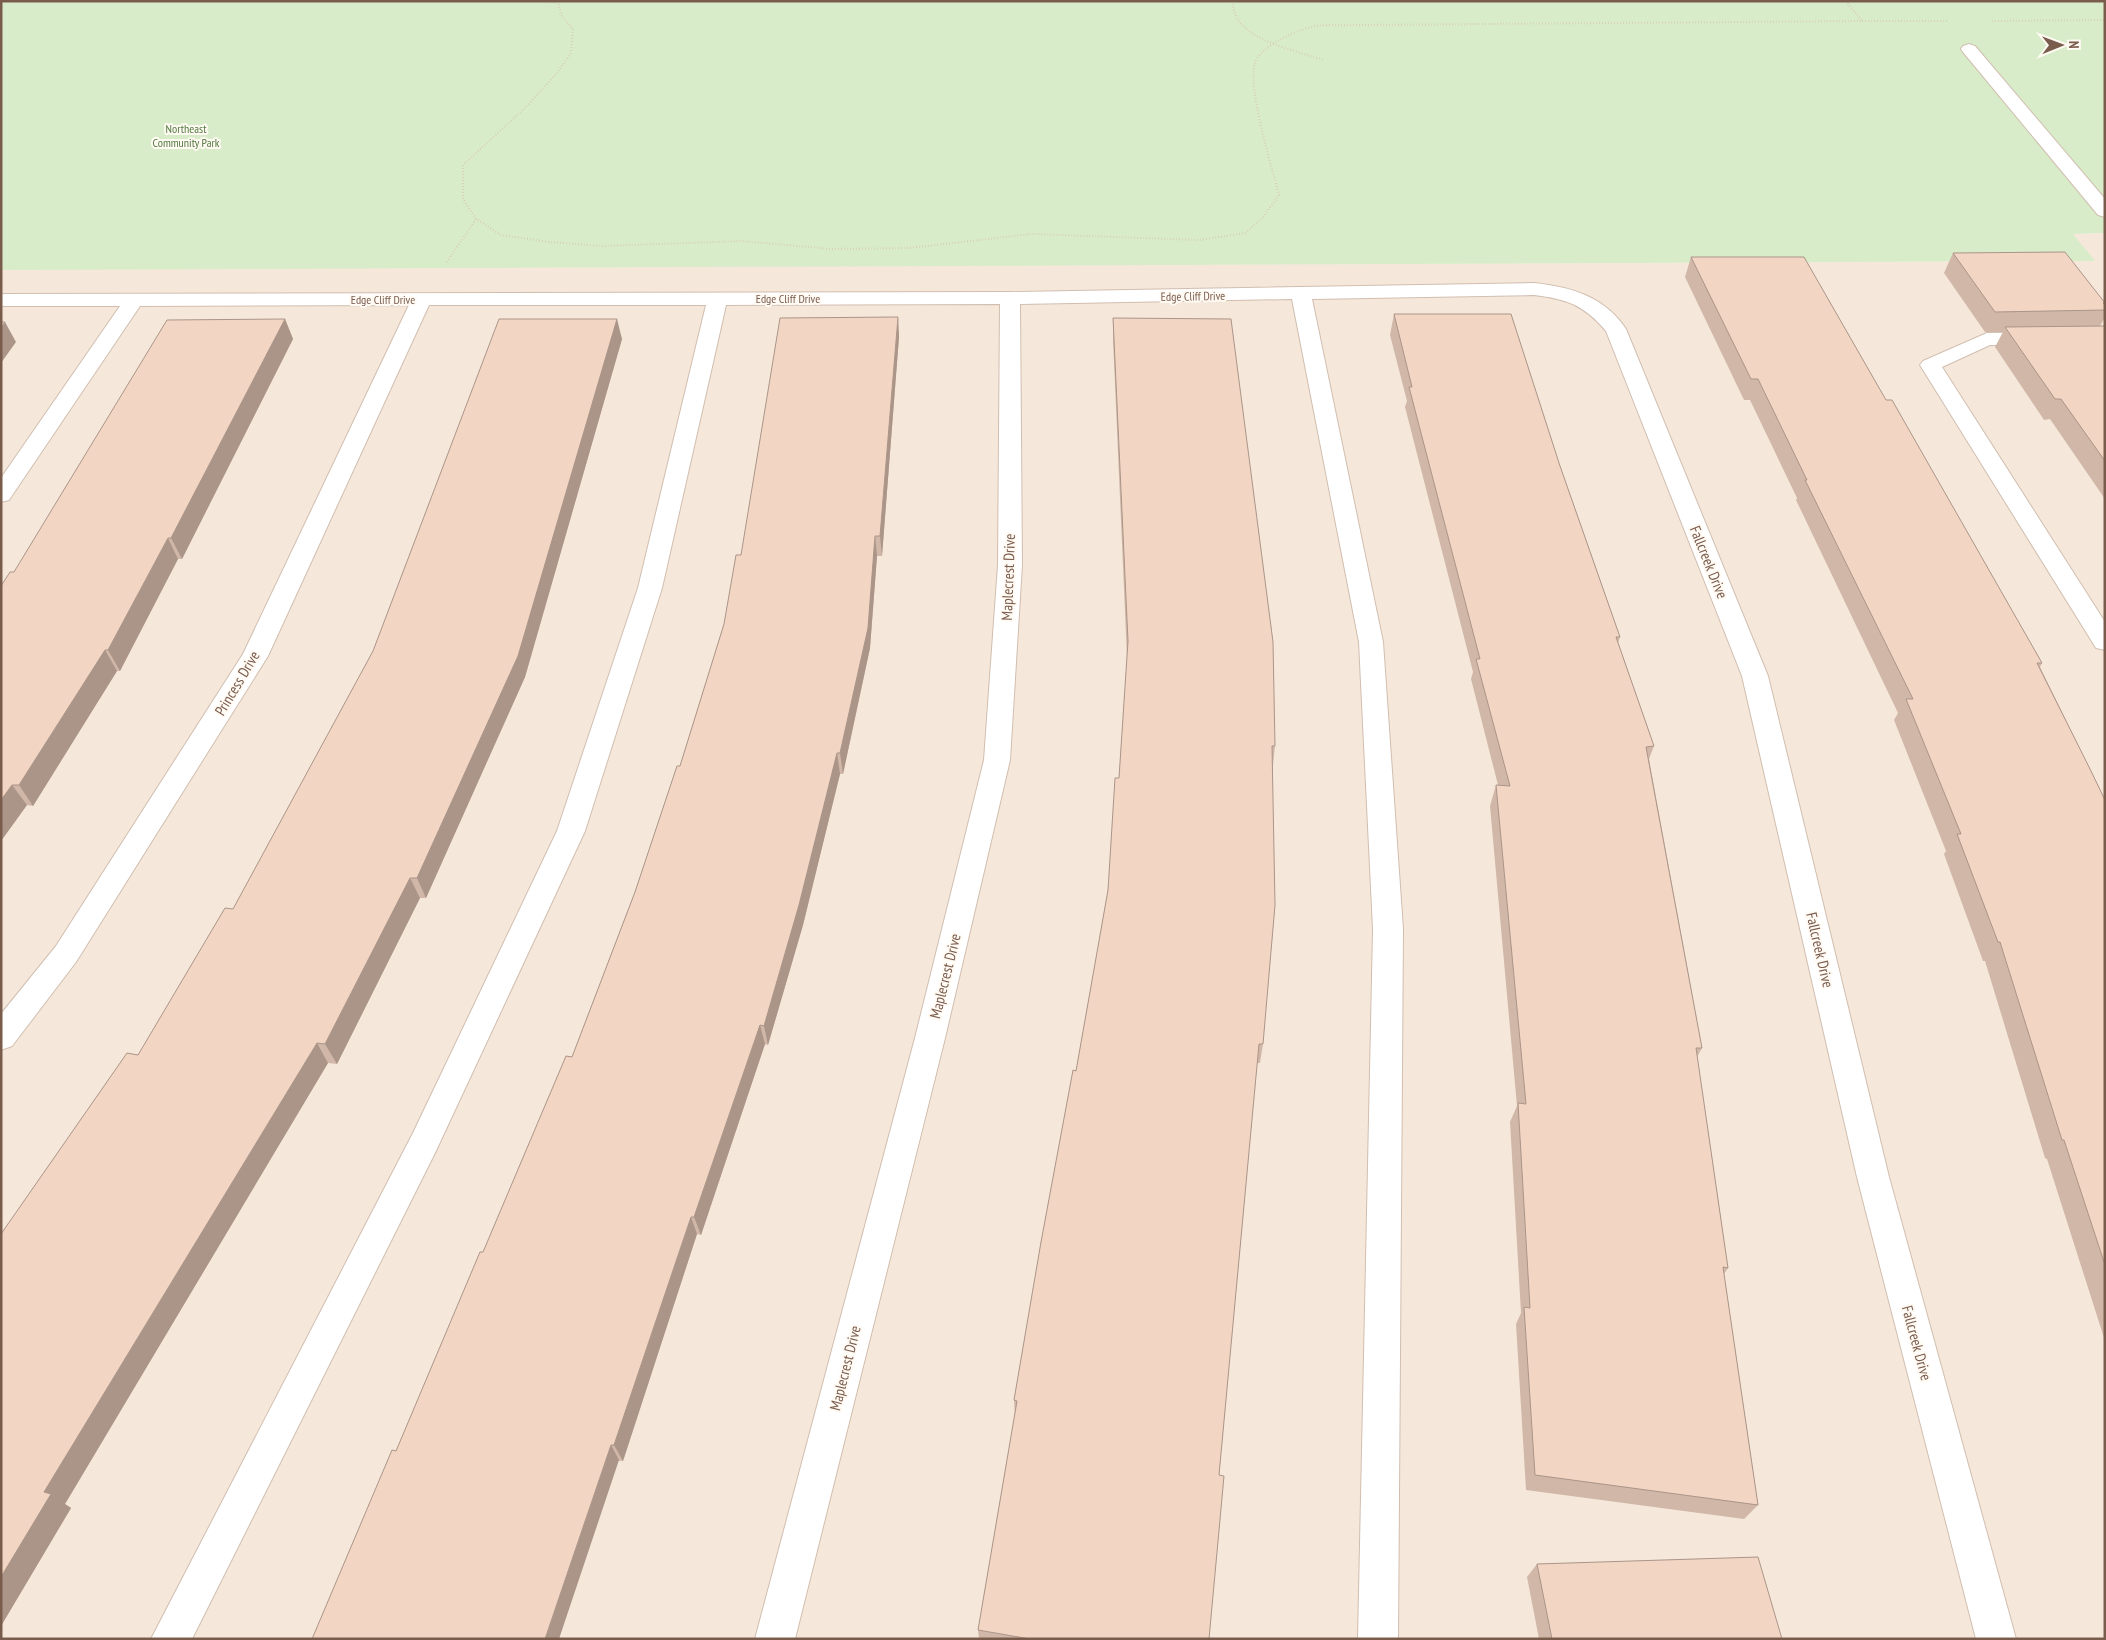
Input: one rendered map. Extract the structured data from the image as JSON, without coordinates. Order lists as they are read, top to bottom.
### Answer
{
  "streets": {
    "street": [
      "Edge Cliff Drive",
      "Fallcreek Drive",
      "Maplecrest Drive",
      "Princess Drive"
    ]
  },
  "crossings": [
    ["Edge Cliff Drive", "Fallcreek Drive"],
    ["Edge Cliff Drive", "Maplecrest Drive"],
    ["Edge Cliff Drive", "Princess Drive"]
  ],
  "parks": ["Northeast Community Park"],
  "north": "right"
}
